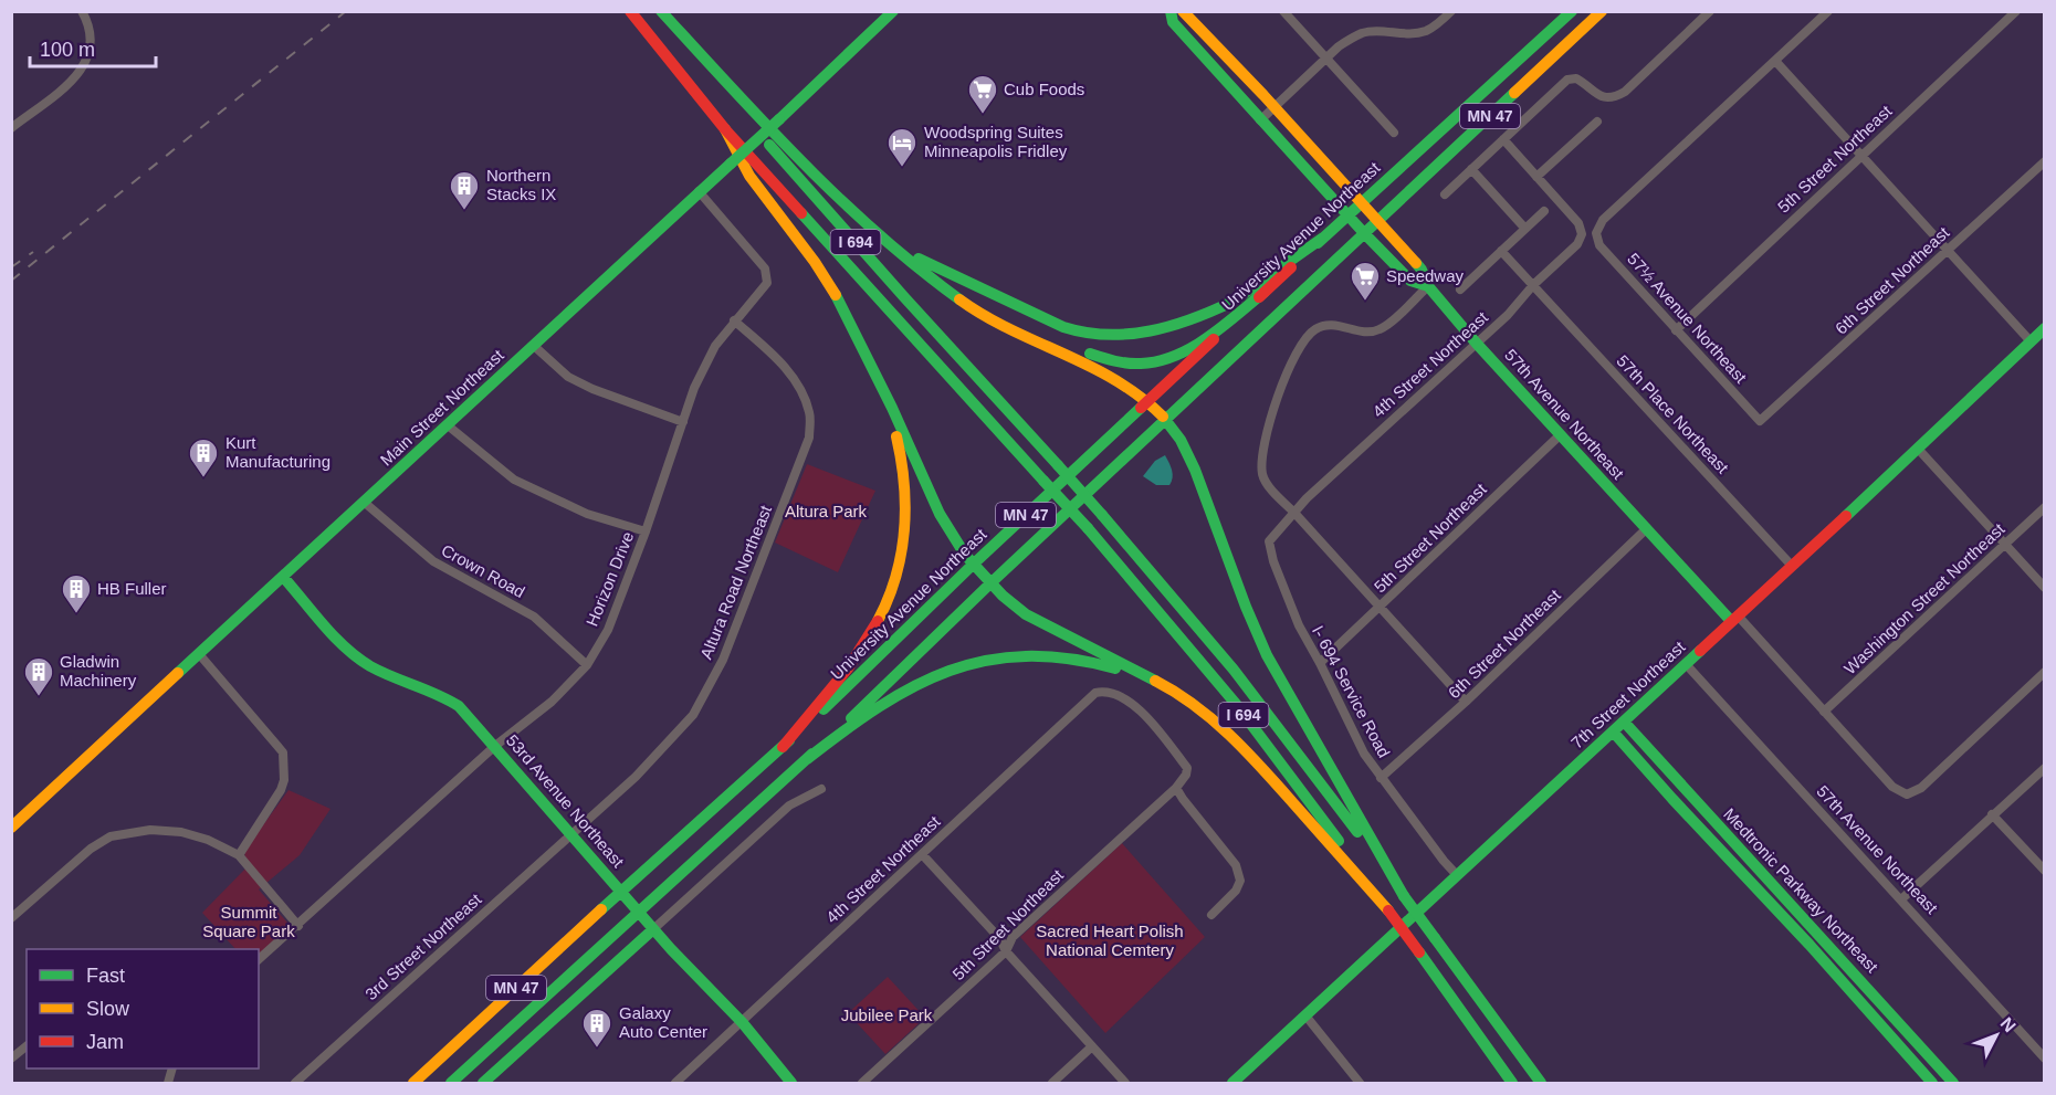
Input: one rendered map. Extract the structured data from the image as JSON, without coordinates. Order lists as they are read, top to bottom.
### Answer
{
  "streets": {
    "main road": [
      "MN 47",
      "University Avenue Northeast",
      "I 694",
      "Main Street Northeast",
      "57th Avenue Northeast",
      "7th Street Northeast",
      "53rd Avenue Northeast",
      "Medtronic Parkway Northeast"
    ],
    "street": [
      "5th Street Northeast",
      "6th Street Northeast",
      "57½ Avenue Northeast",
      "4th Street Northeast",
      "57th Place Northeast",
      "Crown Road",
      "Horizon Drive",
      "Altura Road Northeast",
      "Washington Street Northeast",
      "I- 694 Service Road",
      "3rd Street Northeast"
    ]
  },
  "crossings": [
    ["MN 47", "57th Avenue Northeast"],
    ["MN 47", "53rd Avenue Northeast"],
    ["5th Street Northeast", "57½ Avenue Northeast"],
    ["5th Street Northeast", "4th Street Northeast"],
    ["5th Street Northeast", "57th Avenue Northeast"],
    ["5th Street Northeast", "I- 694 Service Road"],
    ["University Avenue Northeast", "57th Avenue Northeast"],
    ["University Avenue Northeast", "53rd Avenue Northeast"],
    ["6th Street Northeast", "57½ Avenue Northeast"],
    ["6th Street Northeast", "57th Avenue Northeast"],
    ["6th Street Northeast", "I- 694 Service Road"],
    ["4th Street Northeast", "57th Avenue Northeast"],
    ["4th Street Northeast", "57th Place Northeast"],
    ["4th Street Northeast", "I- 694 Service Road"],
    ["4th Street Northeast", "53rd Avenue Northeast"],
    ["Main Street Northeast", "Crown Road"],
    ["Main Street Northeast", "Horizon Drive"],
    ["Main Street Northeast", "53rd Avenue Northeast"],
    ["57th Avenue Northeast", "7th Street Northeast"],
    ["57th Place Northeast", "7th Street Northeast"],
    ["Crown Road", "Horizon Drive"],
    ["Horizon Drive", "Altura Road Northeast"],
    ["Horizon Drive", "53rd Avenue Northeast"],
    ["Altura Road Northeast", "53rd Avenue Northeast"],
    ["Altura Road Northeast", "3rd Street Northeast"],
    ["I- 694 Service Road", "7th Street Northeast"],
    ["7th Street Northeast", "Medtronic Parkway Northeast"],
    ["53rd Avenue Northeast", "3rd Street Northeast"]
  ],
  "parks": [
    "Altura Park",
    "Summit Square Park",
    "Sacred Heart Polish National Cemtery",
    "Jubilee Park"
  ],
  "places": {
    "supermarket": ["Cub Foods", "Speedway"],
    "hotel": ["Woodspring Suites Minneapolis Fridley"],
    "building": [
      "Northern Stacks IX",
      "Kurt Manufacturing",
      "HB Fuller",
      "Gladwin Machinery",
      "Galaxy Auto Center"
    ]
  },
  "legend": ["Fast", "Slow", "Jam"],
  "scale_bar": "100 m",
  "north": "top right"
}
